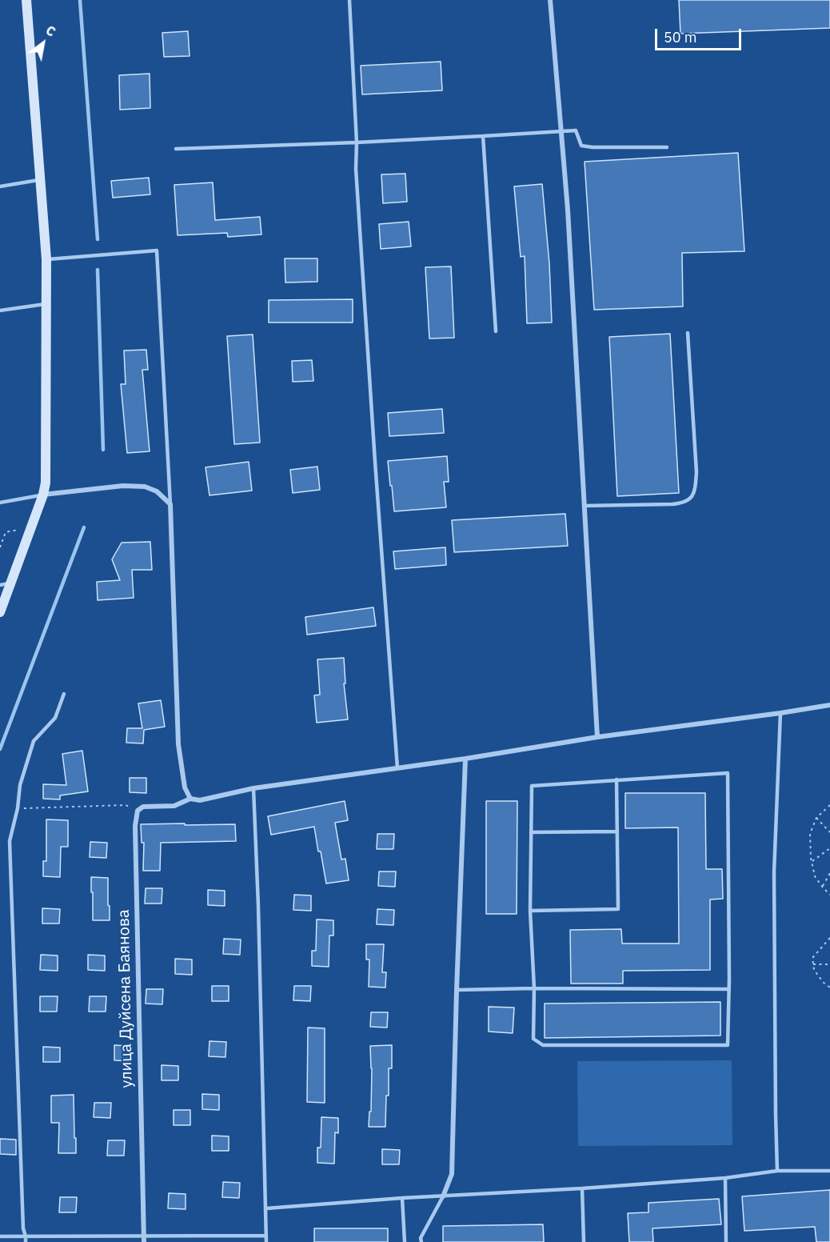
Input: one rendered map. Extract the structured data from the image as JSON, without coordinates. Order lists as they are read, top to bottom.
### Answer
{
  "streets": {
    "street": ["улица Дуйсена Баянова"]
  },
  "scale_bar": "50 m",
  "north": "top right"
}
